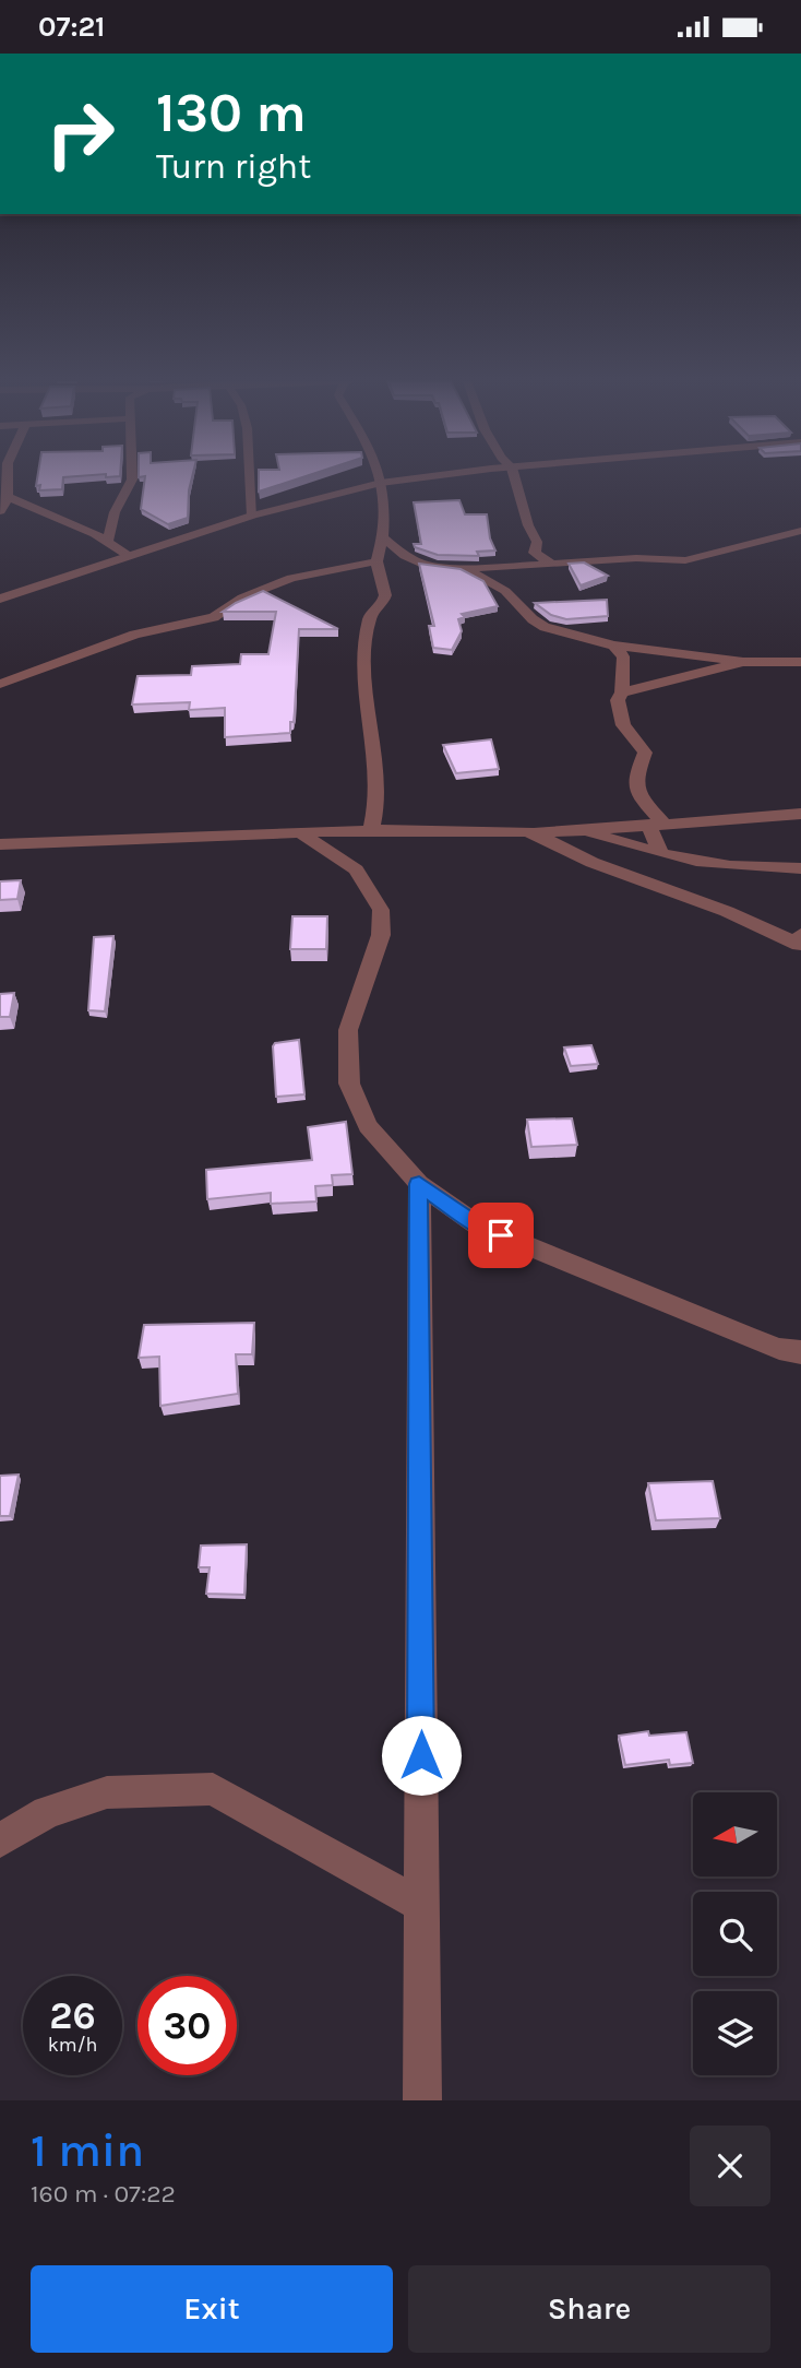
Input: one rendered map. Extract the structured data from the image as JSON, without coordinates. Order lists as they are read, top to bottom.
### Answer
{
  "north": "left",
  "page": {
    "status": "07:21",
    "turn": ["130 m", "Turn right"],
    "speed": "26 km/h",
    "limit": "30",
    "heading": ["1 min", "160 m · 07:22"],
    "buttons": ["Exit", "Share"]
  }
}
